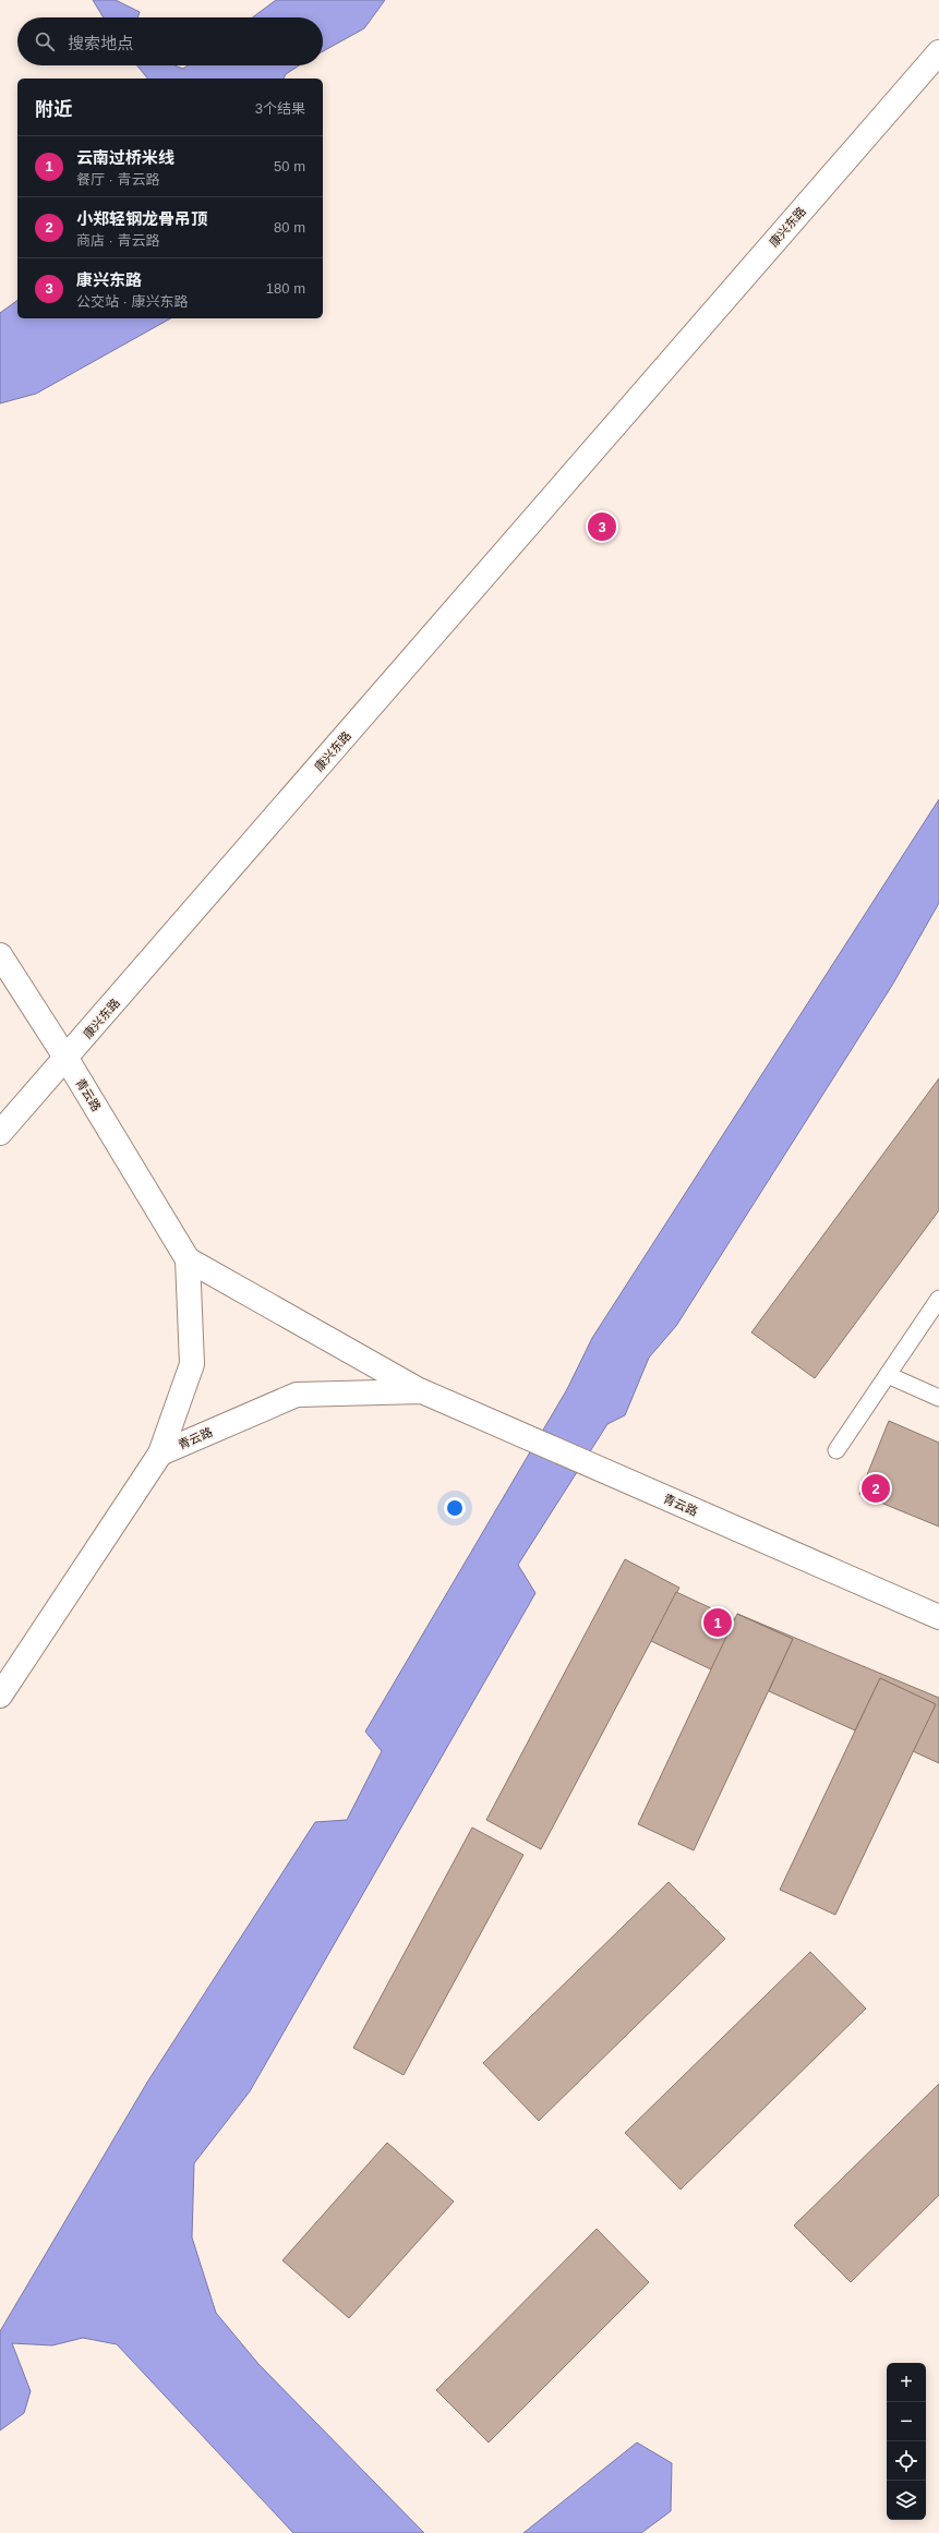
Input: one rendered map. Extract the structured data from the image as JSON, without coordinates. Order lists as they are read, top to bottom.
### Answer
{
  "streets": {
    "street": ["康兴东路", "青云路"]
  },
  "crossings": [
    ["康兴东路", "青云路"]
  ],
  "page": {
    "search": "搜索地点",
    "heading": ["附近", "3个结果"],
    "list": [
      {
        "mark": "1",
        "name": "云南过桥米线",
        "note": "餐厅 · 青云路",
        "value": "50 m"
      },
      {
        "mark": "2",
        "name": "小郑轻钢龙骨吊顶",
        "note": "商店 · 青云路",
        "value": "80 m"
      },
      {
        "mark": "3",
        "name": "康兴东路",
        "note": "公交站 · 康兴东路",
        "value": "180 m"
      }
    ],
    "pins": ["3", "2", "1"],
    "map_buttons": ["+", "−"]
  }
}
